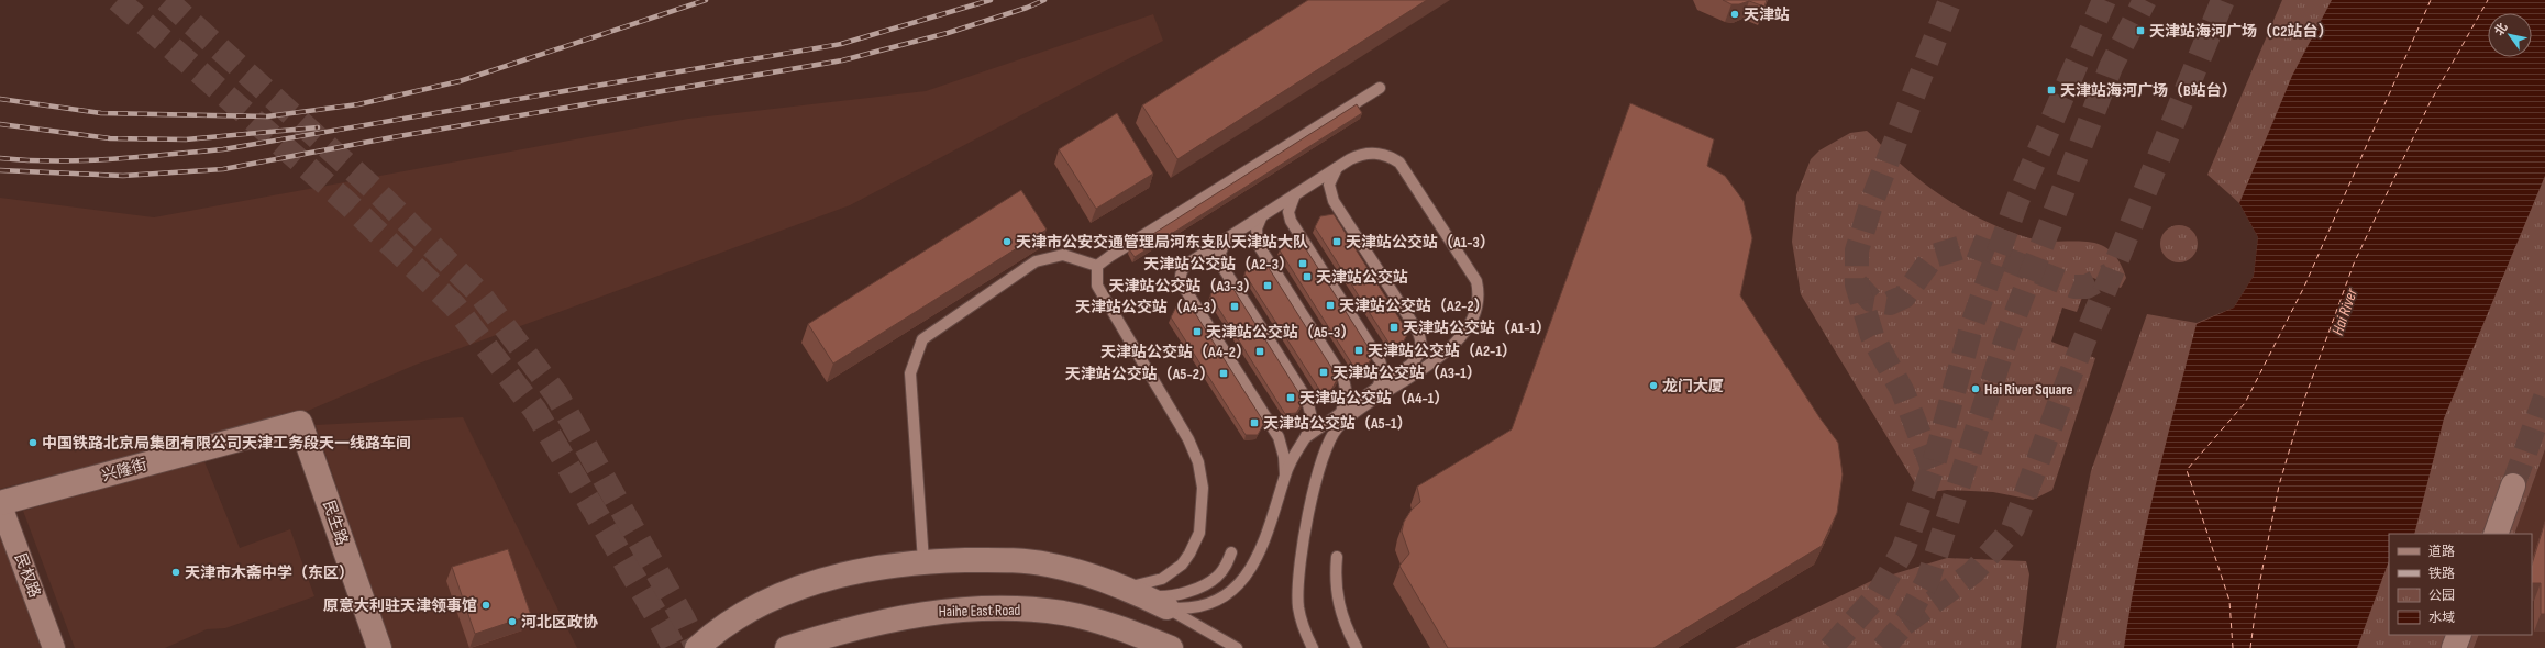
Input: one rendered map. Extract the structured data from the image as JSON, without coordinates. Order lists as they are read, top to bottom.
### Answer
{
  "streets": {
    "main road": ["兴隆街", "民生路", "Haihe East Road"],
    "street": ["民权路"]
  },
  "crossings": [
    ["兴隆街", "民生路"],
    ["兴隆街", "民权路"]
  ],
  "water": ["Hai River"],
  "places": {
    "other": [
      "天津站",
      "天津市公安交通管理局河东支队天津站大队",
      "龙门大厦",
      "Hai River Square",
      "中国铁路北京局集团有限公司天津工务段天一线路车间",
      "天津市木斋中学（东区）",
      "原意大利驻天津领事馆",
      "河北区政协"
    ],
    "transit": [
      "天津站海河广场（C2站台）",
      "天津站海河广场（B站台）",
      "天津站公交站（A1-3）",
      "天津站公交站（A2-3）",
      "天津站公交站",
      "天津站公交站（A3-3）",
      "天津站公交站（A2-2）",
      "天津站公交站（A4-3）",
      "天津站公交站（A1-1）",
      "天津站公交站（A5-3）",
      "天津站公交站（A2-1）",
      "天津站公交站（A4-2）",
      "天津站公交站（A3-1）",
      "天津站公交站（A5-2）",
      "天津站公交站（A4-1）",
      "天津站公交站（A5-1）"
    ]
  },
  "legend": [
    "道路",
    "铁路",
    "公园",
    "水域"
  ],
  "north": "top left"
}
